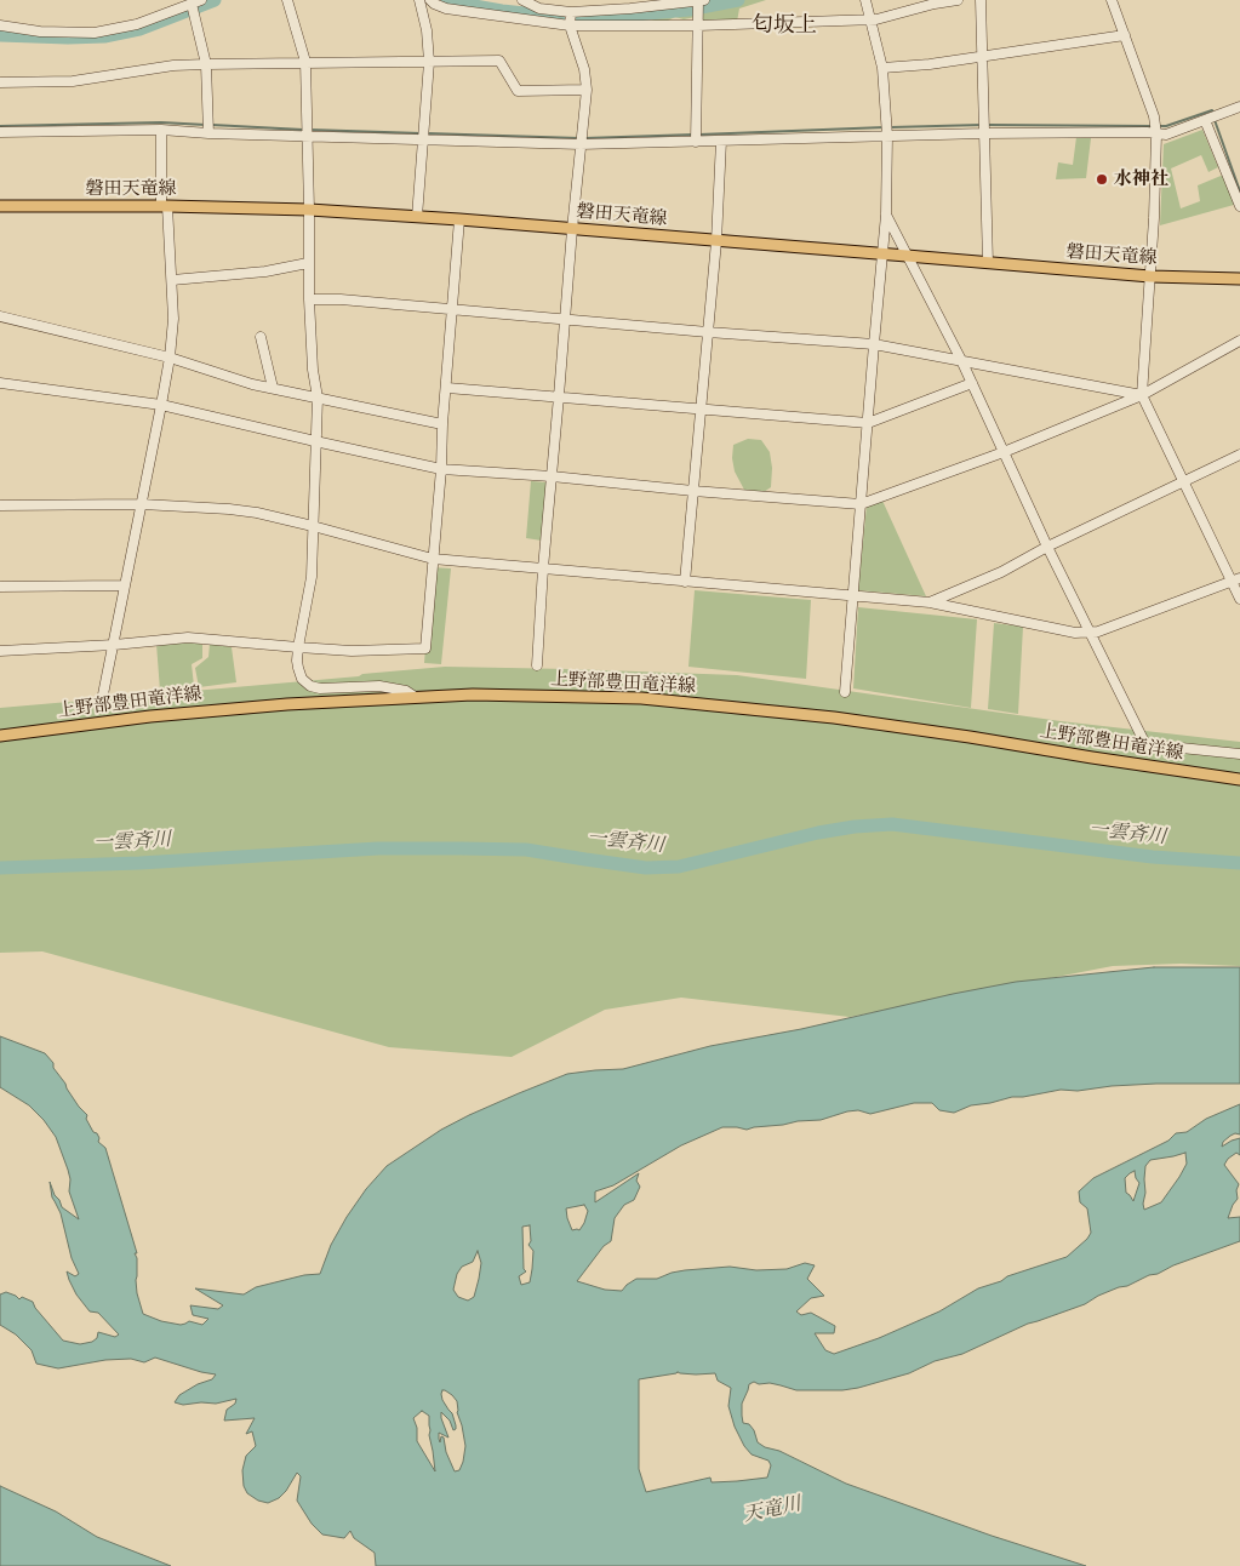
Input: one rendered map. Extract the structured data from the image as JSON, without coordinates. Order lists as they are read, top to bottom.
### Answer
{
  "streets": {
    "main road": ["磐田天竜線", "上野部豊田竜洋線"]
  },
  "districts": ["匂坂上"],
  "water": ["一雲斉川", "天竜川"],
  "places": ["水神社"]
}
